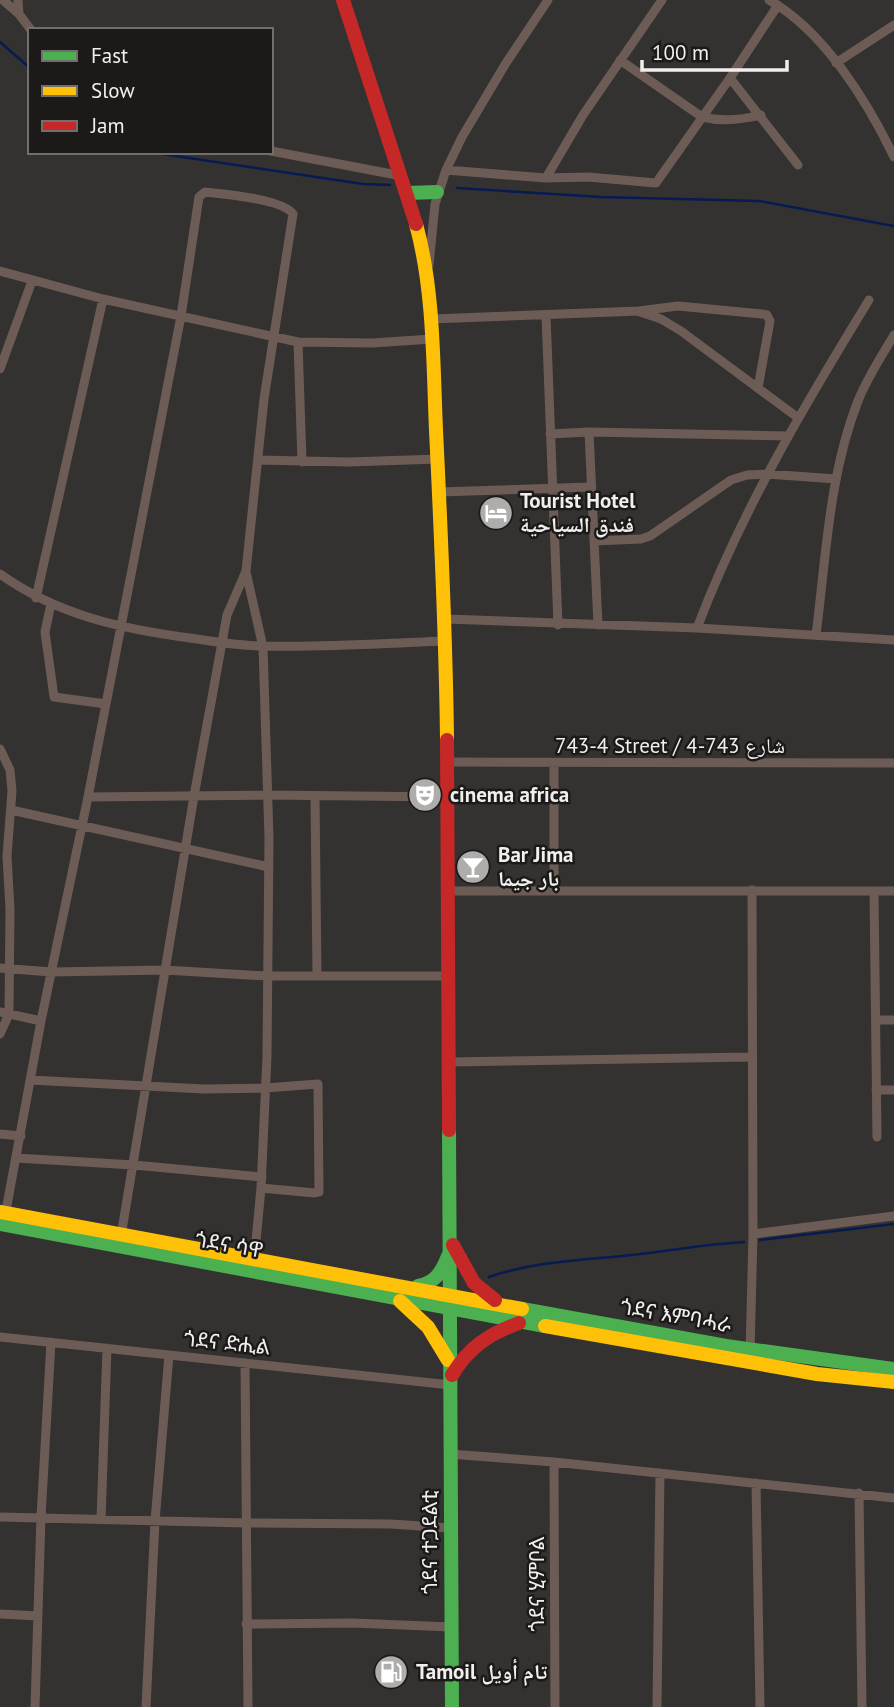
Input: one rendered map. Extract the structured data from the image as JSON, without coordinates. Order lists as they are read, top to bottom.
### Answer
{
  "streets": {
    "main road": ["ጎደና ሳዋ", "ጎደና እምባሓራ", "ጎደና ተጋደልቲ"],
    "street": ["743-4 Street / شارع 743-4", "ጎደና ድሒል", "ጎደና ሂምቦል"]
  },
  "crossings": [
    ["743-4 Street / شارع 743-4", "ጎደና ተጋደልቲ"],
    ["ጎደና ሳዋ", "ጎደና እምባሓራ"],
    ["ጎደና ሳዋ", "ጎደና ተጋደልቲ"],
    ["ጎደና እምባሓራ", "ጎደና ተጋደልቲ"],
    ["ጎደና ድሒል", "ጎደና ተጋደልቲ"]
  ],
  "places": {
    "hotel": ["Tourist Hotel فندق السياحية"],
    "theatre": ["cinema africa"],
    "bar": ["Bar Jima بار جيما"],
    "fuel station": ["Tamoil تام أويل"]
  },
  "legend": ["Fast", "Slow", "Jam"],
  "scale_bar": "100 m"
}
